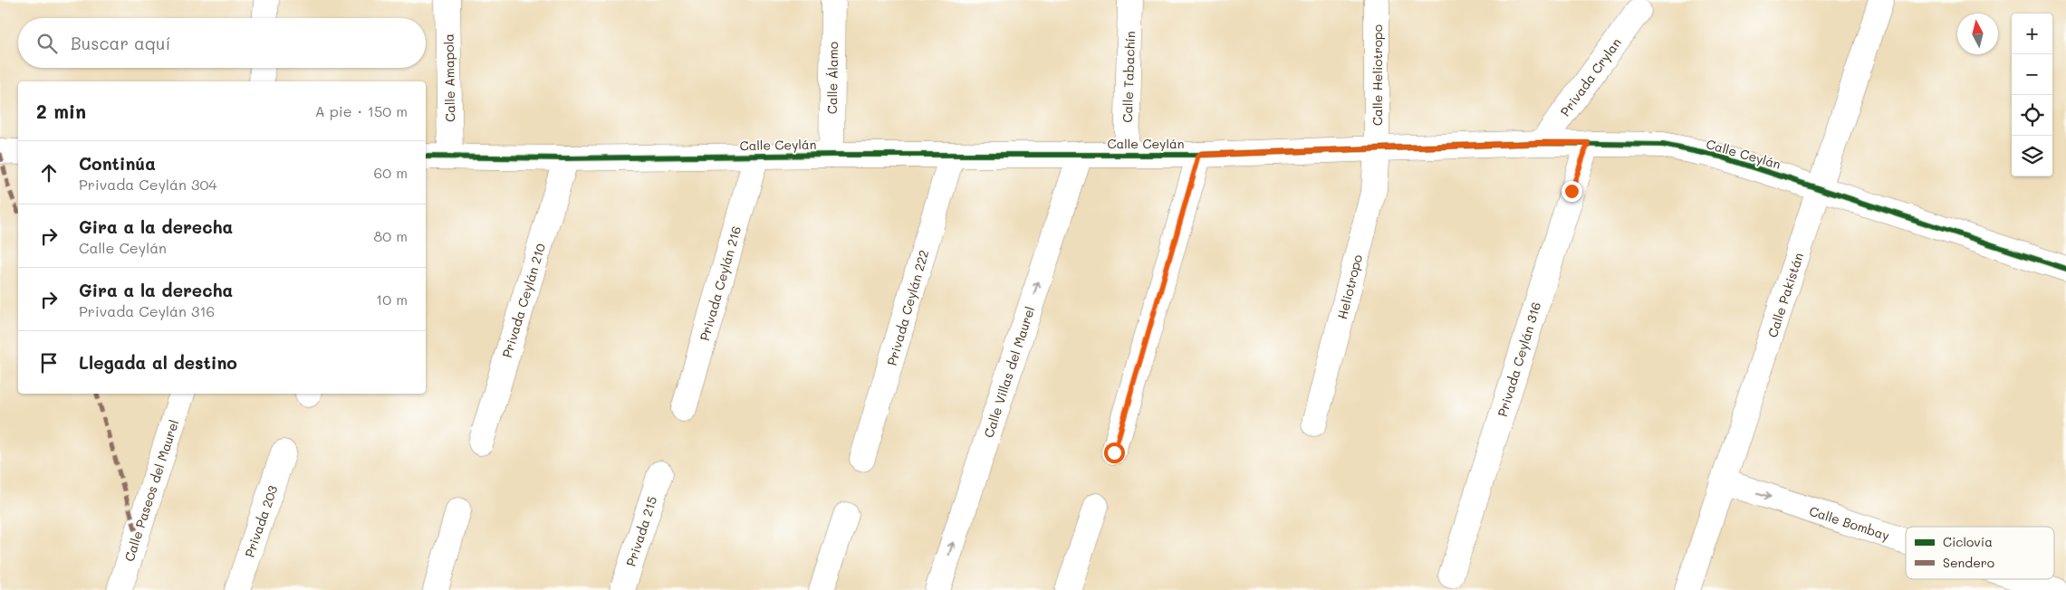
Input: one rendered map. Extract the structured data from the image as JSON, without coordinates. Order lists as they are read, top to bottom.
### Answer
{
  "streets": {
    "street": [
      "Calle Heliotropo",
      "Calle Tabachín",
      "Privada Crylan",
      "Calle Amapola",
      "Calle Álamo",
      "Calle Ceylán",
      "Privada Ceylán 216",
      "Heliotropo",
      "Calle Pakistán",
      "Privada Ceylán 210",
      "Privada Ceylán 222",
      "Privada Ceylán 316",
      "Calle Villas del Maurel",
      "Calle Paseos del Maurel",
      "Privada 203",
      "Calle Bombay",
      "Privada 215"
    ]
  },
  "crossings": [
    ["Calle Heliotropo", "Calle Ceylán"],
    ["Calle Heliotropo", "Heliotropo"],
    ["Calle Tabachín", "Calle Ceylán"],
    ["Privada Crylan", "Calle Ceylán"],
    ["Calle Amapola", "Calle Ceylán"],
    ["Calle Álamo", "Calle Ceylán"],
    ["Calle Ceylán", "Privada Ceylán 216"],
    ["Calle Ceylán", "Heliotropo"],
    ["Calle Ceylán", "Calle Pakistán"],
    ["Calle Ceylán", "Privada Ceylán 210"],
    ["Calle Ceylán", "Privada Ceylán 222"],
    ["Calle Ceylán", "Privada Ceylán 316"],
    ["Calle Ceylán", "Calle Villas del Maurel"],
    ["Calle Pakistán", "Calle Bombay"]
  ],
  "one_way": ["Calle Bombay"],
  "legend": ["Ciclovía", "Sendero"],
  "north": "top",
  "page": {
    "map_buttons": ["+", "−"],
    "search": "Buscar aquí",
    "heading": ["2 min", "A pie · 150 m"],
    "list": [
      ["Continúa", "Privada Ceylán 304", "60 m"],
      ["Gira a la derecha", "Calle Ceylán", "80 m"],
      ["Gira a la derecha", "Privada Ceylán 316", "10 m"],
      "Llegada al destino"
    ]
  }
}
